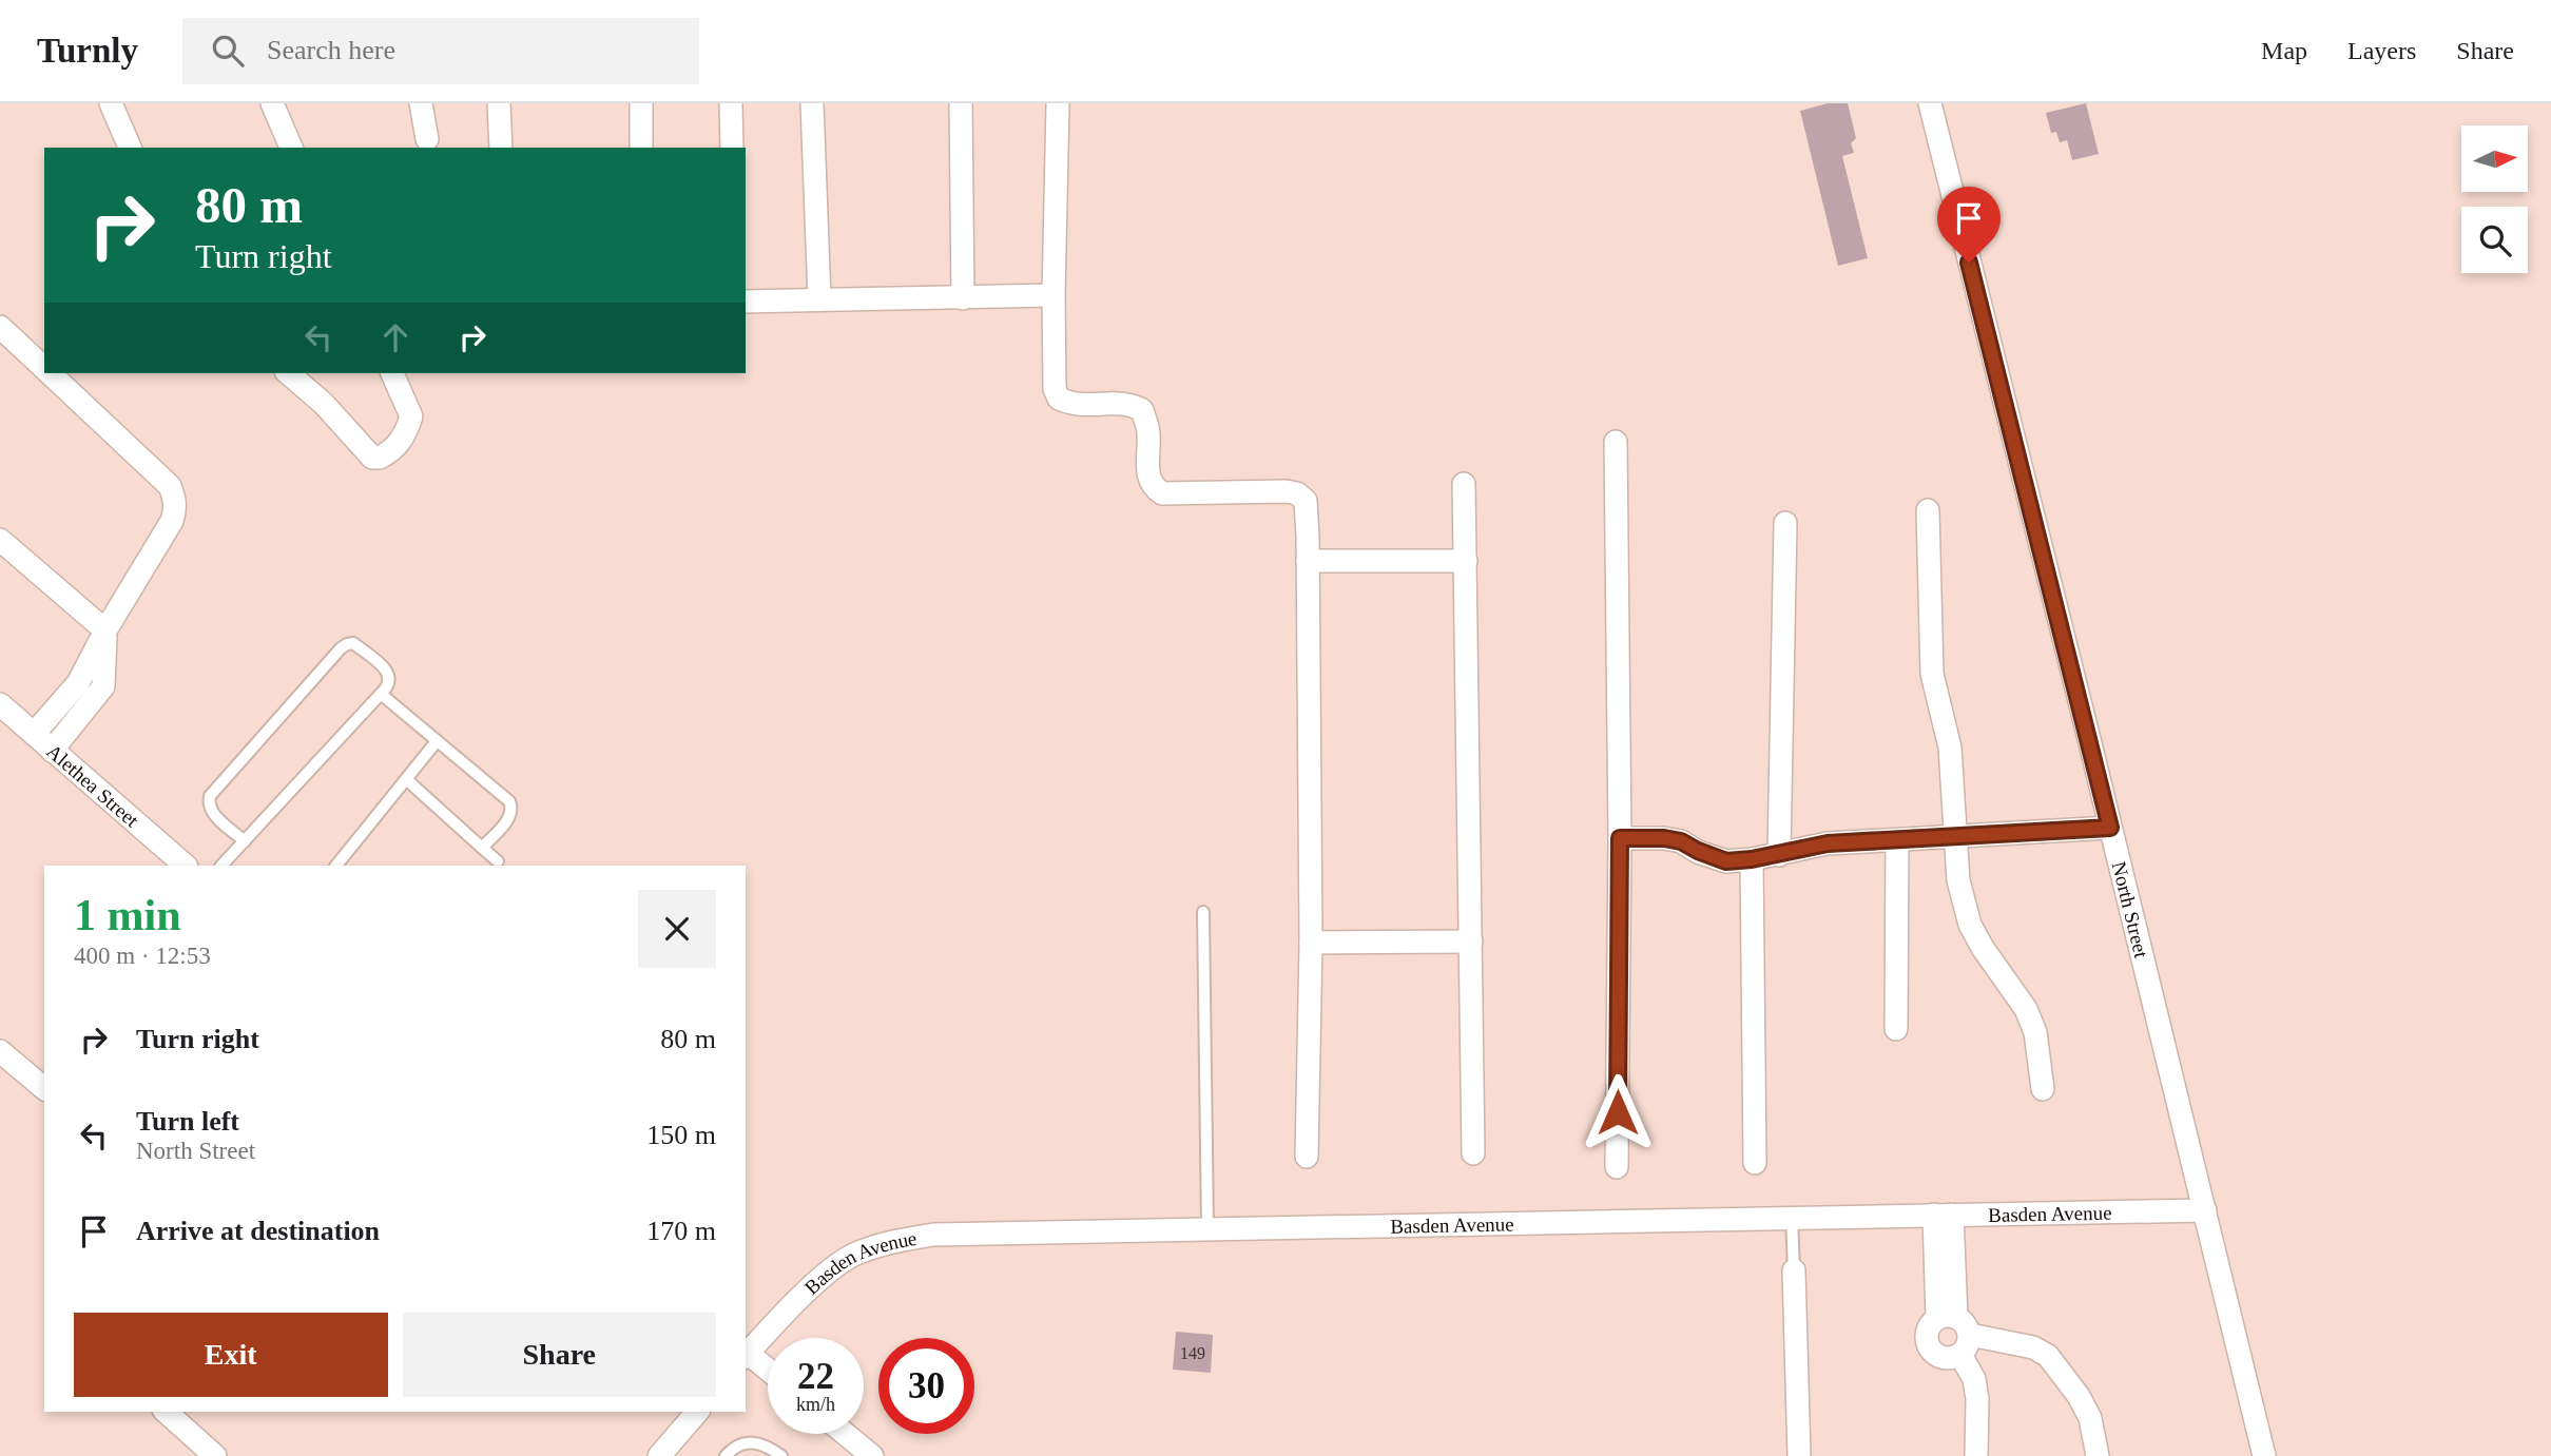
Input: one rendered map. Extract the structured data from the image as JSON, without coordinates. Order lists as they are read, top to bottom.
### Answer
{
  "streets": {
    "street": ["Alethea Street", "North Street", "Basden Avenue"]
  },
  "crossings": [
    ["North Street", "Basden Avenue"]
  ],
  "house_numbers": ["149"],
  "north": "right",
  "page": {
    "header": "Turnly",
    "search": "Search here",
    "nav": ["Map", "Layers", "Share"],
    "turn": ["80 m", "Turn right"],
    "heading": ["1 min", "400 m · 12:53"],
    "list": [
      {
        "name": "Turn right",
        "value": "80 m"
      },
      {
        "name": "Turn left",
        "note": "North Street",
        "value": "150 m"
      },
      {
        "name": "Arrive at destination",
        "value": "170 m"
      }
    ],
    "buttons": ["Exit", "Share"],
    "speed": "22 km/h",
    "limit": "30"
  }
}
